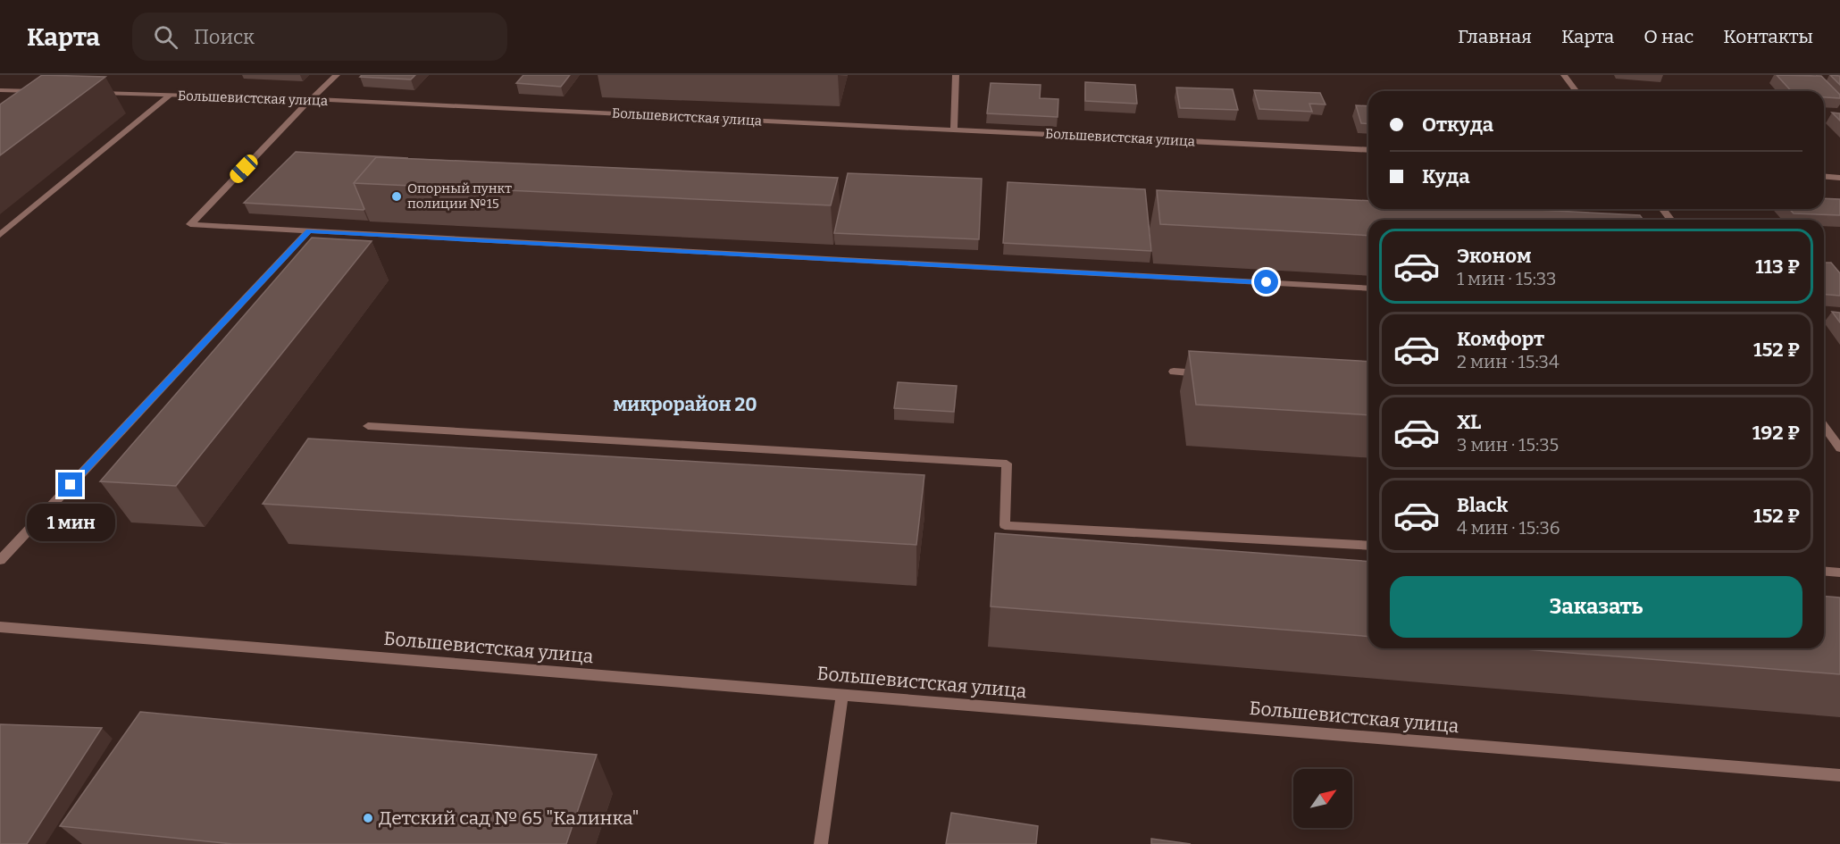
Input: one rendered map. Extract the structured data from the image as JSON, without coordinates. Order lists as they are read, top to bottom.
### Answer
{
  "streets": {
    "street": ["Большевистская улица"]
  },
  "districts": ["микрорайон 20"],
  "places": ["Опорный пункт полиции №15", "Детский сад № 65 \"Калинка\""],
  "north": "top right",
  "page": {
    "header": "Карта",
    "search": "Поиск",
    "nav": [
      "Главная",
      "Карта",
      "О нас",
      "Контакты"
    ],
    "banner": ["Откуда", "Куда"],
    "list": [
      {
        "name": "Эконом",
        "note": "1 мин · 15:33",
        "value": "113 ₽"
      },
      {
        "name": "Комфорт",
        "note": "2 мин · 15:34",
        "value": "152 ₽"
      },
      {
        "name": "XL",
        "note": "3 мин · 15:35",
        "value": "192 ₽"
      },
      {
        "name": "Black",
        "note": "4 мин · 15:36",
        "value": "152 ₽"
      }
    ],
    "bubble": "1 мин",
    "buttons": "Заказать"
  }
}
